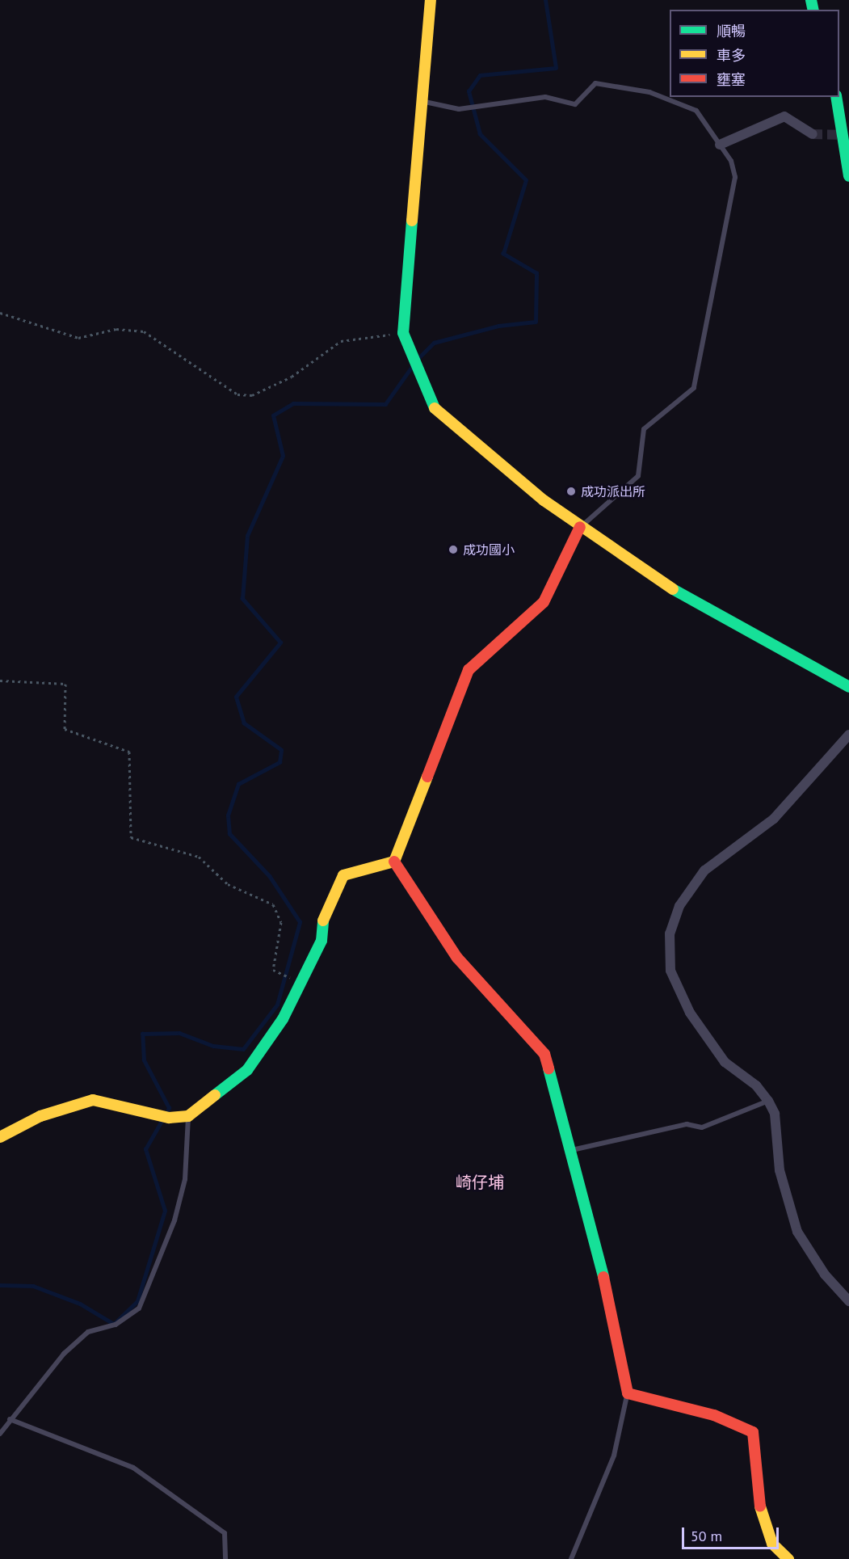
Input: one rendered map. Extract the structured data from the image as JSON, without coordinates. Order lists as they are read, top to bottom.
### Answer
{
  "districts": ["崎仔埔"],
  "places": ["成功派出所", "成功國小"],
  "legend": ["順暢", "車多", "壅塞"],
  "scale_bar": "50 m"
}
